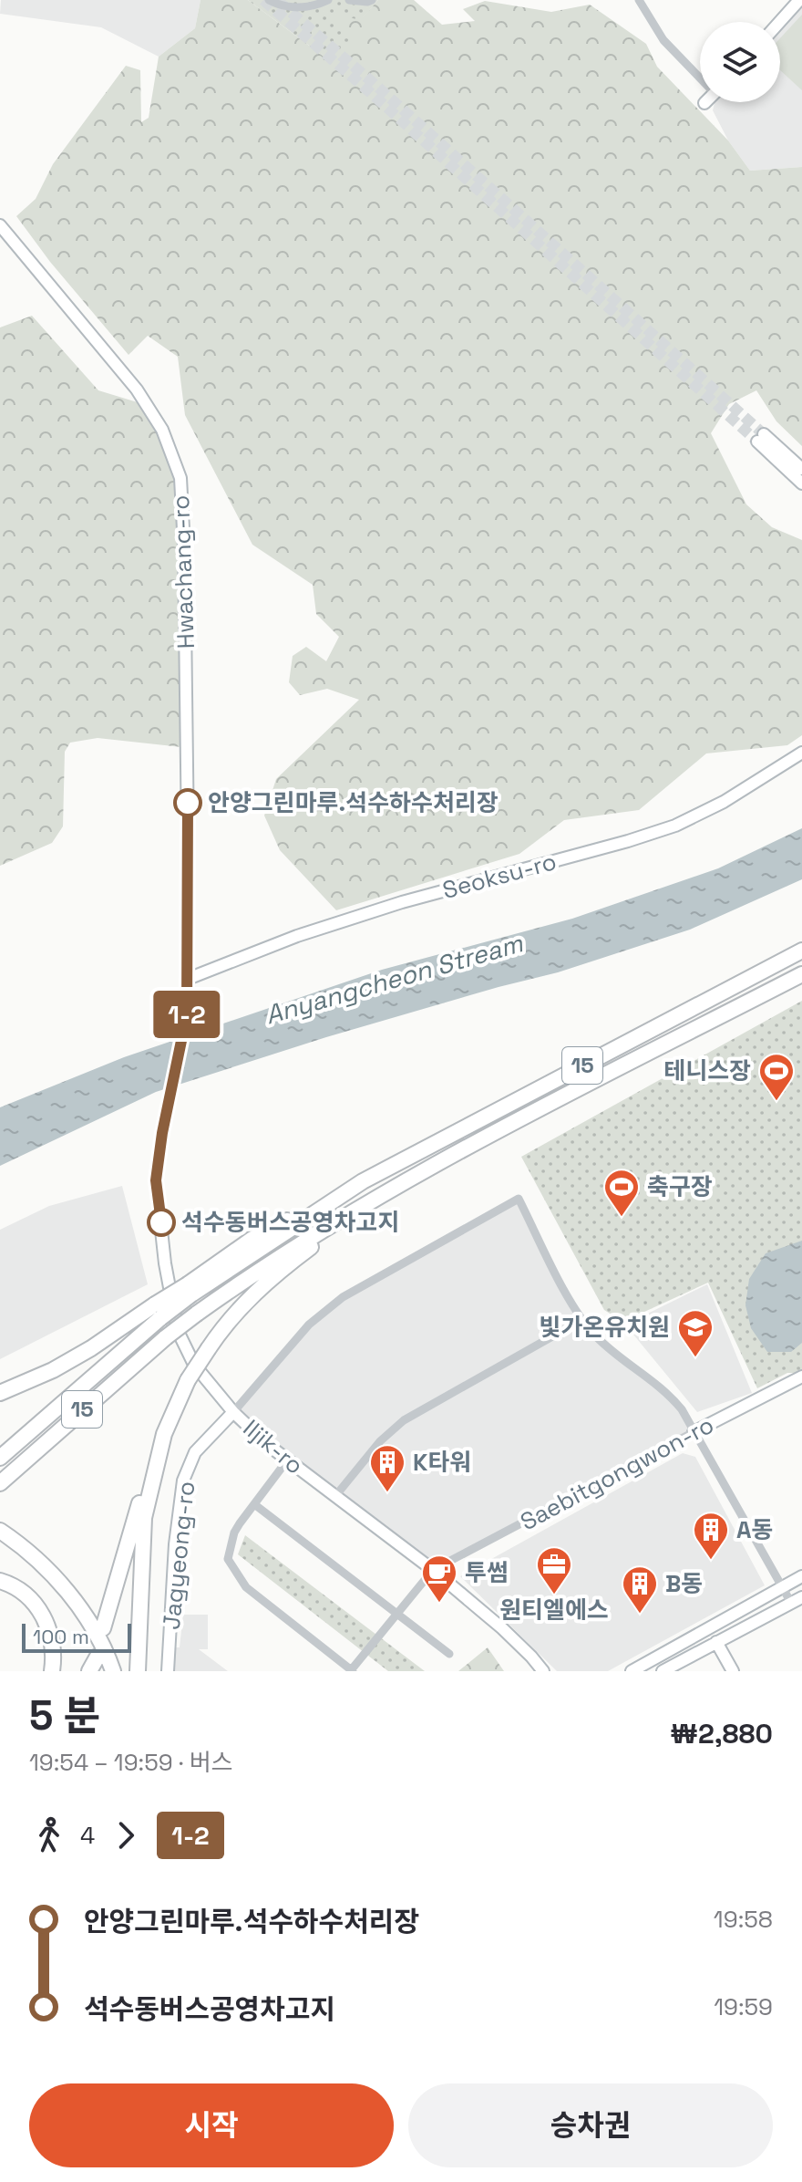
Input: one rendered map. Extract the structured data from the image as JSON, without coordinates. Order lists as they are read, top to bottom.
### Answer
{
  "streets": {
    "highway": ["15"],
    "street": [
      "Hwachang-ro",
      "Seoksu-ro",
      "Iljik-ro",
      "Saebitgongwon-ro",
      "Jagyeong-ro"
    ]
  },
  "crossings": [
    ["Hwachang-ro", "Seoksu-ro"],
    ["Hwachang-ro", "Iljik-ro"],
    ["Seoksu-ro", "Iljik-ro"],
    ["Iljik-ro", "Saebitgongwon-ro"],
    ["Iljik-ro", "Jagyeong-ro"]
  ],
  "water": ["Anyangcheon Stream"],
  "places": {
    "other": ["안양그린마루.석수하수처리장", "석수동버스공영차고지"],
    "sports": ["테니스장", "축구장"],
    "school or university": ["빛가온유치원"],
    "building": ["K타워", "A동", "B동"],
    "office": ["원티엘에스"],
    "cafe": ["투썸"]
  },
  "lines": ["bus line 1-2"],
  "scale_bar": "100 m",
  "page": {
    "on_map": "1-2",
    "scale": "100 m",
    "heading": ["5 분", "19:54 – 19:59 · 버스", "₩2,880"],
    "legs": ["4", "1-2"],
    "list": [
      {
        "name": "안양그린마루.석수하수처리장",
        "value": "19:58"
      },
      {
        "name": "석수동버스공영차고지",
        "value": "19:59"
      }
    ],
    "buttons": ["시작", "승차권"]
  }
}
